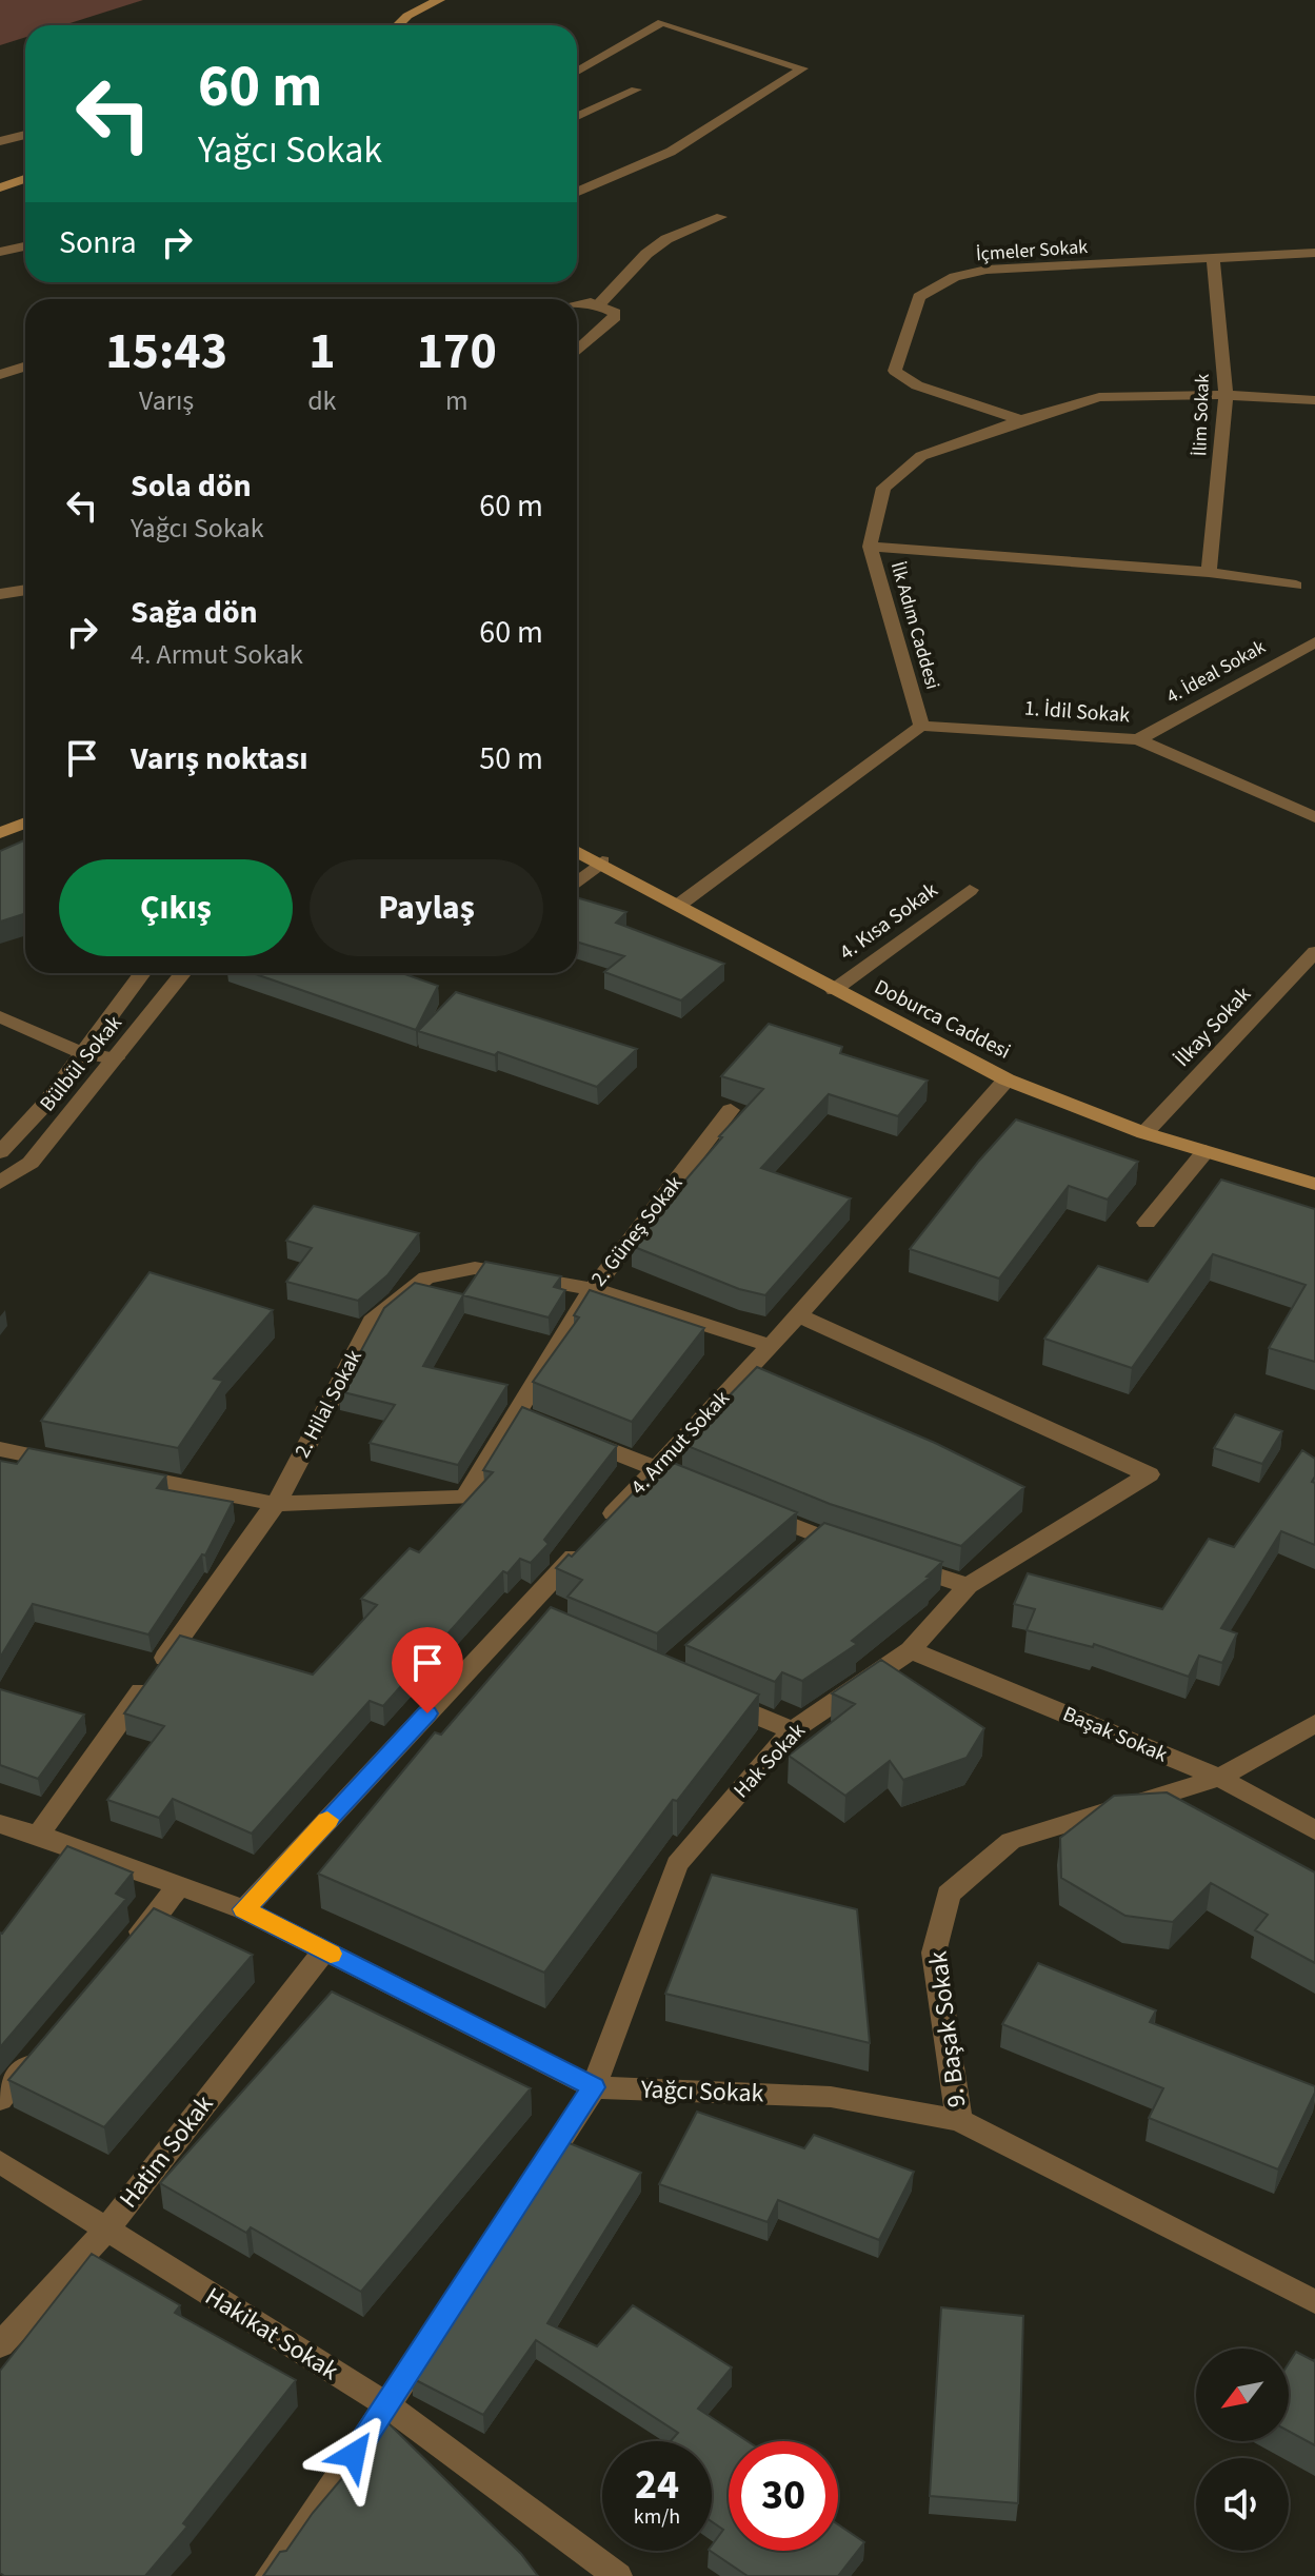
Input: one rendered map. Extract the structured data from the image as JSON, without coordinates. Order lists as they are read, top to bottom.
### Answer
{
  "streets": {
    "main road": ["Doburca Caddesi"],
    "street": [
      "İçmeler Sokak",
      "İlim Sokak",
      "İlk Adım Caddesi",
      "4. İdeal Sokak",
      "1. İdil Sokak",
      "4. Kısa Sokak",
      "İlkay Sokak",
      "Bülbül Sokak",
      "2. Güneş Sokak",
      "2. Hilal Sokak",
      "4. Armut Sokak",
      "Başak Sokak",
      "Hak Sokak",
      "9. Başak Sokak",
      "Yağcı Sokak",
      "Hatim Sokak",
      "Hakikat Sokak"
    ]
  },
  "crossings": [
    ["İçmeler Sokak", "İlim Sokak"],
    ["İçmeler Sokak", "İlk Adım Caddesi"],
    ["İlim Sokak", "İlk Adım Caddesi"],
    ["İlk Adım Caddesi", "1. İdil Sokak"],
    ["4. İdeal Sokak", "1. İdil Sokak"],
    ["4. Kısa Sokak", "Doburca Caddesi"],
    ["Doburca Caddesi", "İlkay Sokak"],
    ["Doburca Caddesi", "4. Armut Sokak"],
    ["2. Güneş Sokak", "2. Hilal Sokak"],
    ["2. Hilal Sokak", "4. Armut Sokak"],
    ["2. Hilal Sokak", "Yağcı Sokak"],
    ["4. Armut Sokak", "Hak Sokak"],
    ["4. Armut Sokak", "Yağcı Sokak"],
    ["Başak Sokak", "Hak Sokak"],
    ["Başak Sokak", "9. Başak Sokak"],
    ["Hak Sokak", "Yağcı Sokak"],
    ["Hak Sokak", "Hakikat Sokak"],
    ["9. Başak Sokak", "Yağcı Sokak"],
    ["Yağcı Sokak", "Hatim Sokak"],
    ["Hatim Sokak", "Hakikat Sokak"]
  ],
  "north": "bottom left",
  "page": {
    "turn": ["60 m", "Yağcı Sokak"],
    "then": "Sonra",
    "eta": [
      "15:43",
      "Varış",
      "1",
      "dk",
      "170",
      "m"
    ],
    "list": [
      {
        "name": "Sola dön",
        "note": "Yağcı Sokak",
        "value": "60 m"
      },
      {
        "name": "Sağa dön",
        "note": "4. Armut Sokak",
        "value": "60 m"
      },
      {
        "name": "Varış noktası",
        "value": "50 m"
      }
    ],
    "buttons": ["Çıkış", "Paylaş"],
    "speed": "24 km/h",
    "limit": "30"
  }
}
